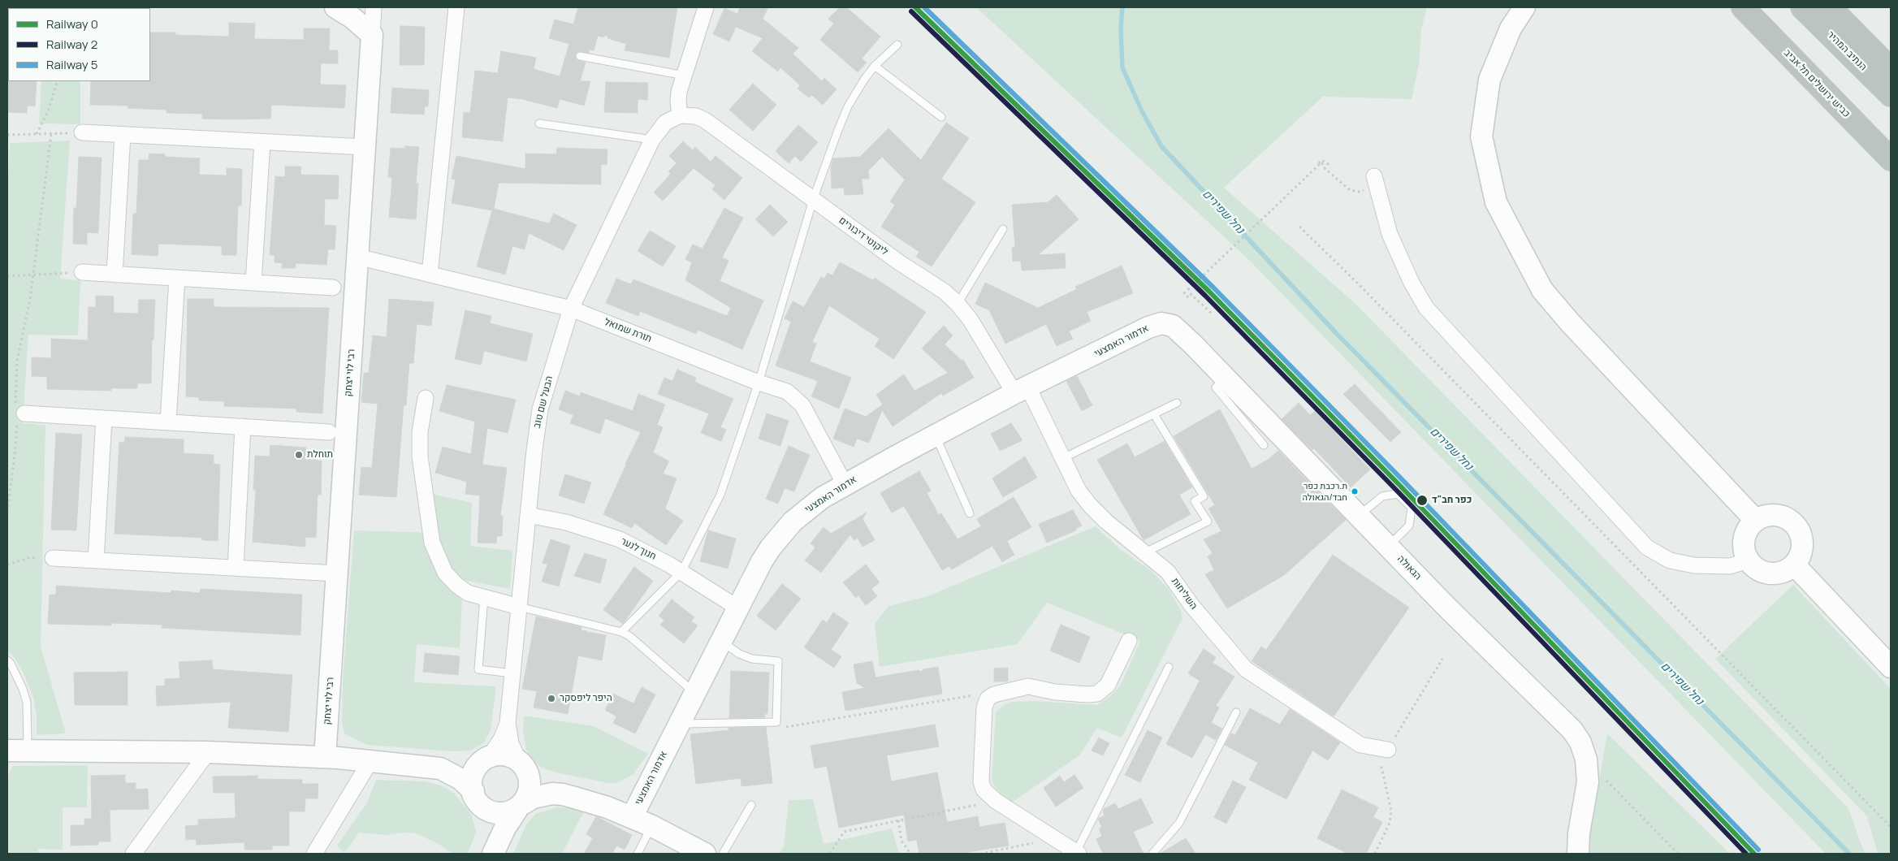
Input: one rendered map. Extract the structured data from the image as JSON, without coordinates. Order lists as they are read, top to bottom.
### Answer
{
  "streets": {
    "highway": ["הנתיב המהיר", "כביש ירושלים תל אביב"],
    "main road": ["אדמור האמצעי", "רבי לוי יצחק", "הגאולה"],
    "street": [
      "ליקוטי דיבורים",
      "תורת שמואל",
      "הבעל שם טוב",
      "חנוך לנער",
      "השליחות"
    ]
  },
  "crossings": [
    ["ליקוטי דיבורים", "אדמור האמצעי"],
    ["ליקוטי דיבורים", "הבעל שם טוב"],
    ["ליקוטי דיבורים", "השליחות"],
    ["תורת שמואל", "אדמור האמצעי"],
    ["תורת שמואל", "רבי לוי יצחק"],
    ["תורת שמואל", "הבעל שם טוב"],
    ["אדמור האמצעי", "חנוך לנער"],
    ["אדמור האמצעי", "הגאולה"],
    ["אדמור האמצעי", "השליחות"],
    ["הבעל שם טוב", "חנוך לנער"]
  ],
  "water": ["נחל שפירים"],
  "places": [
    "תוחלת",
    "ת.רכבת כפר חבד/הגאולה",
    "כפר חב\"ד",
    "היפר ליפסקר"
  ],
  "lines": ["rail line 0", "rail line 5", "rail line 2"],
  "legend": ["Railway 0", "Railway 2", "Railway 5"]
}
